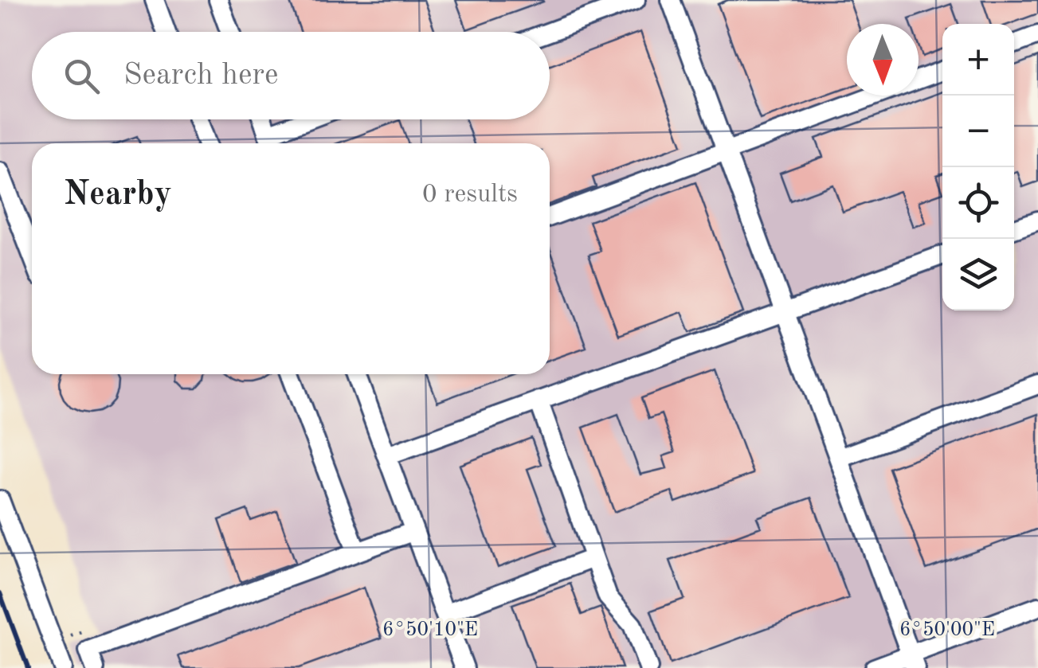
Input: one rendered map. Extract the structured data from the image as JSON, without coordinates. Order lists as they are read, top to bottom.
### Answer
{
  "north": "bottom",
  "page": {
    "map_buttons": ["+", "−"],
    "search": "Search here",
    "heading": ["Nearby", "0 results"]
  },
  "coordinates": ["6°50'10\"E", "6°50'00\"E"]
}
